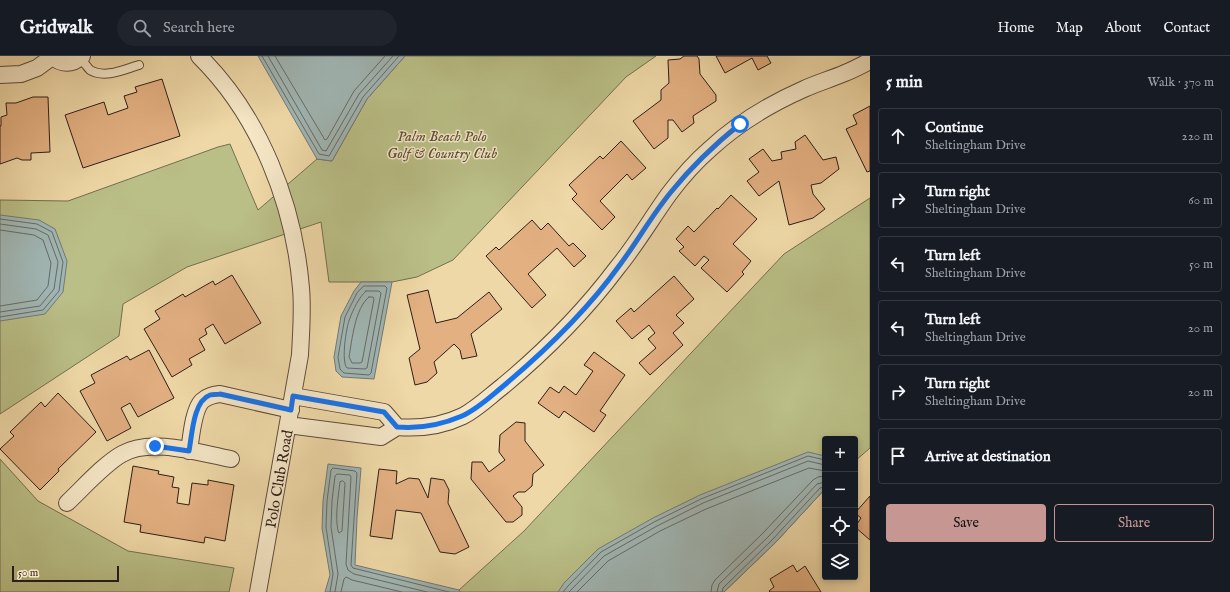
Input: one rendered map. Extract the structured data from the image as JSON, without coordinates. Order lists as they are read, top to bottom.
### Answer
{
  "streets": {
    "street": ["Polo Club Road"]
  },
  "parks": ["Palm Beach Polo Golf & Country Club"],
  "scale_bar": "50 m",
  "page": {
    "header": "Gridwalk",
    "search": "Search here",
    "nav": [
      "Home",
      "Map",
      "About",
      "Contact"
    ],
    "heading": ["5 min", "Walk · 370 m"],
    "list": [
      ["Continue", "Sheltingham Drive", "220 m"],
      ["Turn right", "Sheltingham Drive", "60 m"],
      ["Turn left", "Sheltingham Drive", "50 m"],
      ["Turn left", "Sheltingham Drive", "20 m"],
      ["Turn right", "Sheltingham Drive", "20 m"],
      "Arrive at destination"
    ],
    "map_buttons": ["+", "−"],
    "buttons": ["Save", "Share"],
    "scale": "50 m"
  }
}
